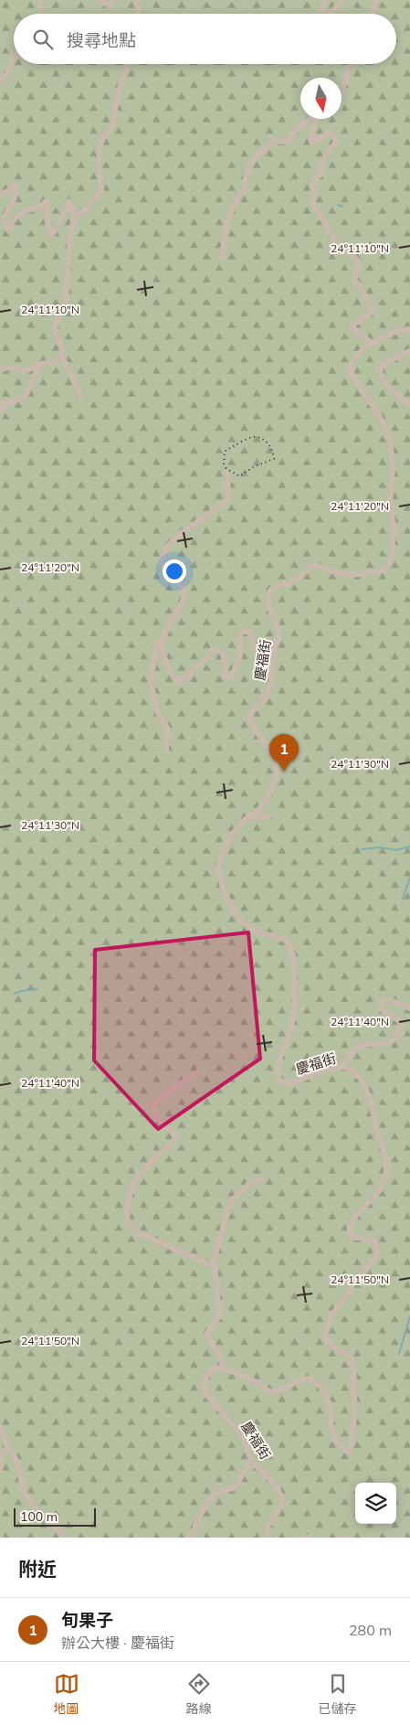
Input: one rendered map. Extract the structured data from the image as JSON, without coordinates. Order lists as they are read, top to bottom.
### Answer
{
  "streets": {
    "street": ["慶福街"]
  },
  "scale_bar": "100 m",
  "north": "bottom",
  "page": {
    "search": "搜尋地點",
    "pins": "1",
    "scale": "100 m",
    "heading": "附近",
    "list": [
      {
        "mark": "1",
        "name": "旬果子",
        "note": "辦公大樓 · 慶福街",
        "value": "280 m"
      }
    ],
    "nav": ["地圖", "路線", "已儲存"]
  },
  "coordinates": [
    "24°11'10\"N",
    "24°11'20\"N",
    "24°11'30\"N",
    "24°11'40\"N",
    "24°11'50\"N"
  ]
}
